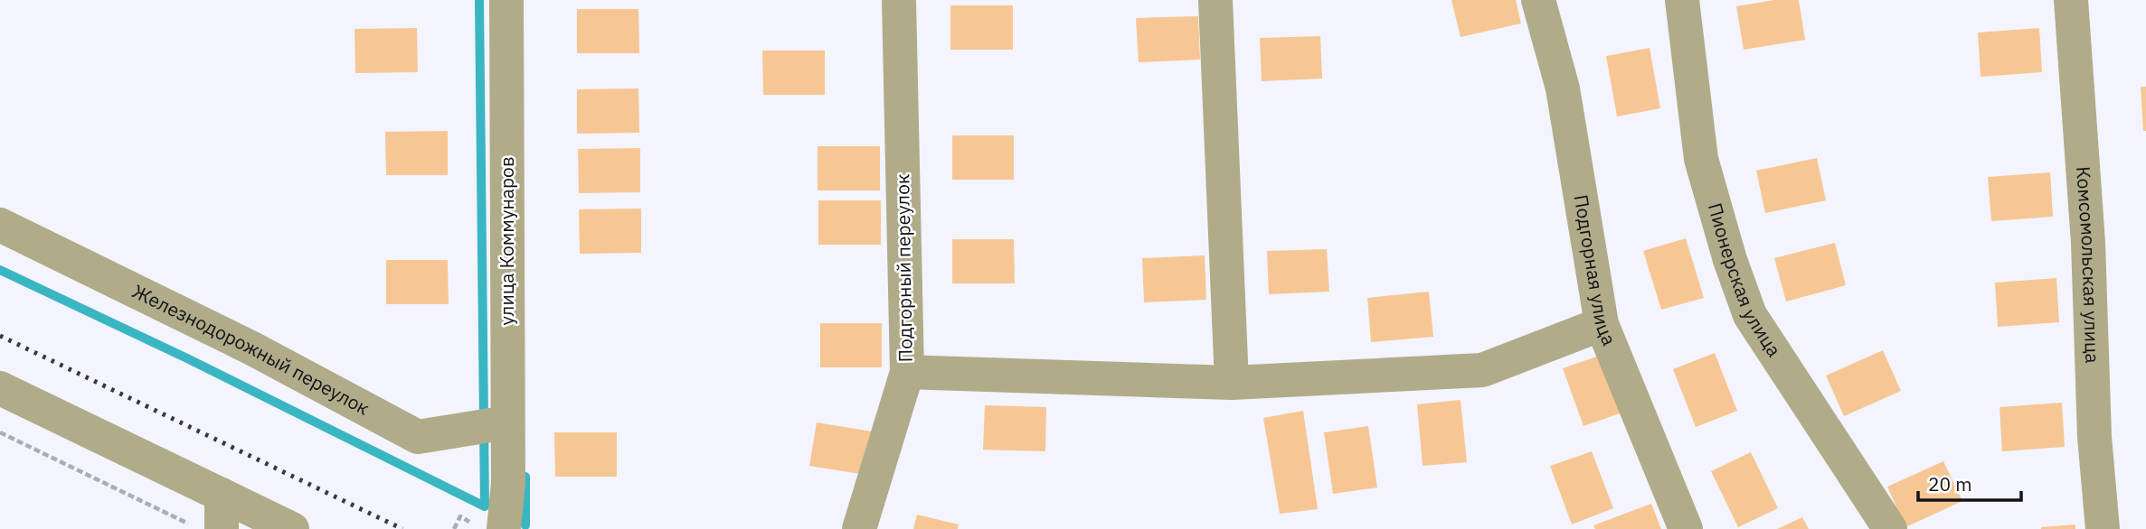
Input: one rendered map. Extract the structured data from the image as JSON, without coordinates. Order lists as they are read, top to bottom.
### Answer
{
  "streets": {
    "street": [
      "улица Коммунаров",
      "Комсомольская улица",
      "Подгорный переулок",
      "Подгорная улица",
      "Пионерская улица",
      "Железнодорожный переулок"
    ]
  },
  "crossings": [
    ["улица Коммунаров", "Железнодорожный переулок"]
  ],
  "scale_bar": "20 m"
}
